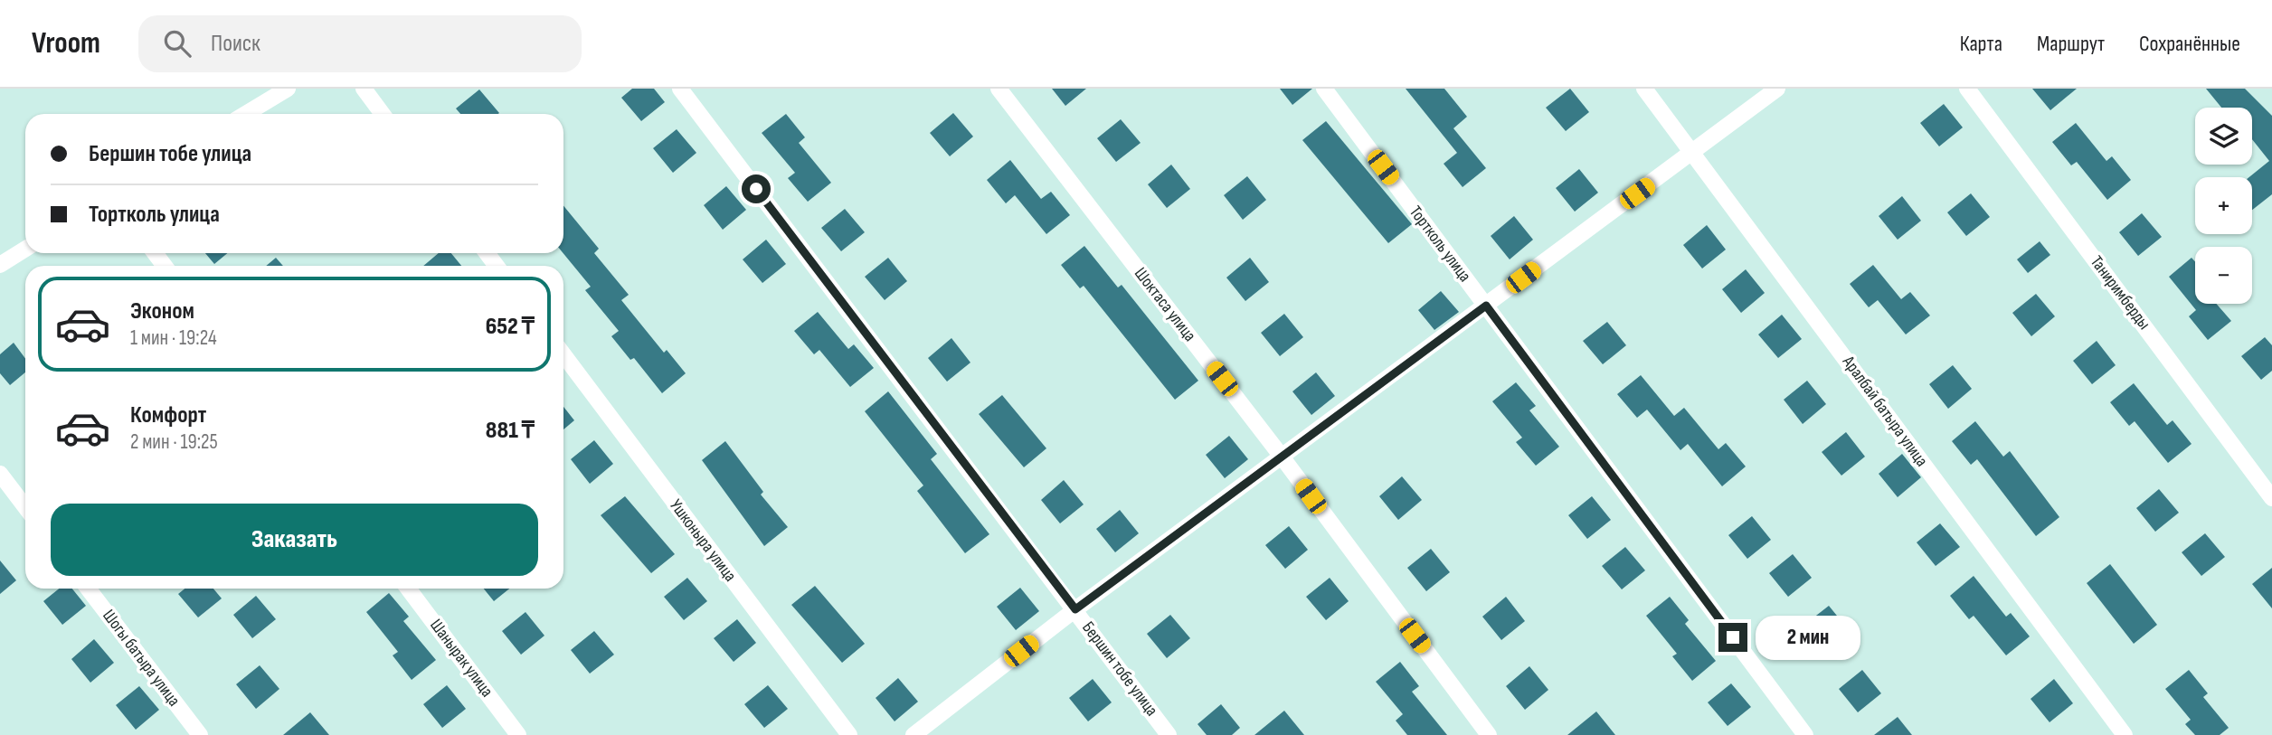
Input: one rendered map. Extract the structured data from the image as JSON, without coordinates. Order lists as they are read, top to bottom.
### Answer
{
  "streets": {
    "street": [
      "Тортколь улица",
      "Таниримберды",
      "Шоктаса улица",
      "Аралбай батыра улица",
      "Ушконыра улица",
      "Шогы батыра улица",
      "Шанырак улица",
      "Бершин тобе улица"
    ]
  },
  "page": {
    "header": "Vroom",
    "search": "Поиск",
    "nav": ["Карта", "Маршрут", "Сохранённые"],
    "map_buttons": ["+", "−"],
    "banner": ["Бершин тобе улица", "Тортколь улица"],
    "list": [
      {
        "name": "Эконом",
        "note": "1 мин · 19:24",
        "value": "652 ₸"
      },
      {
        "name": "Комфорт",
        "note": "2 мин · 19:25",
        "value": "881 ₸"
      }
    ],
    "buttons": "Заказать",
    "bubble": "2 мин"
  }
}
